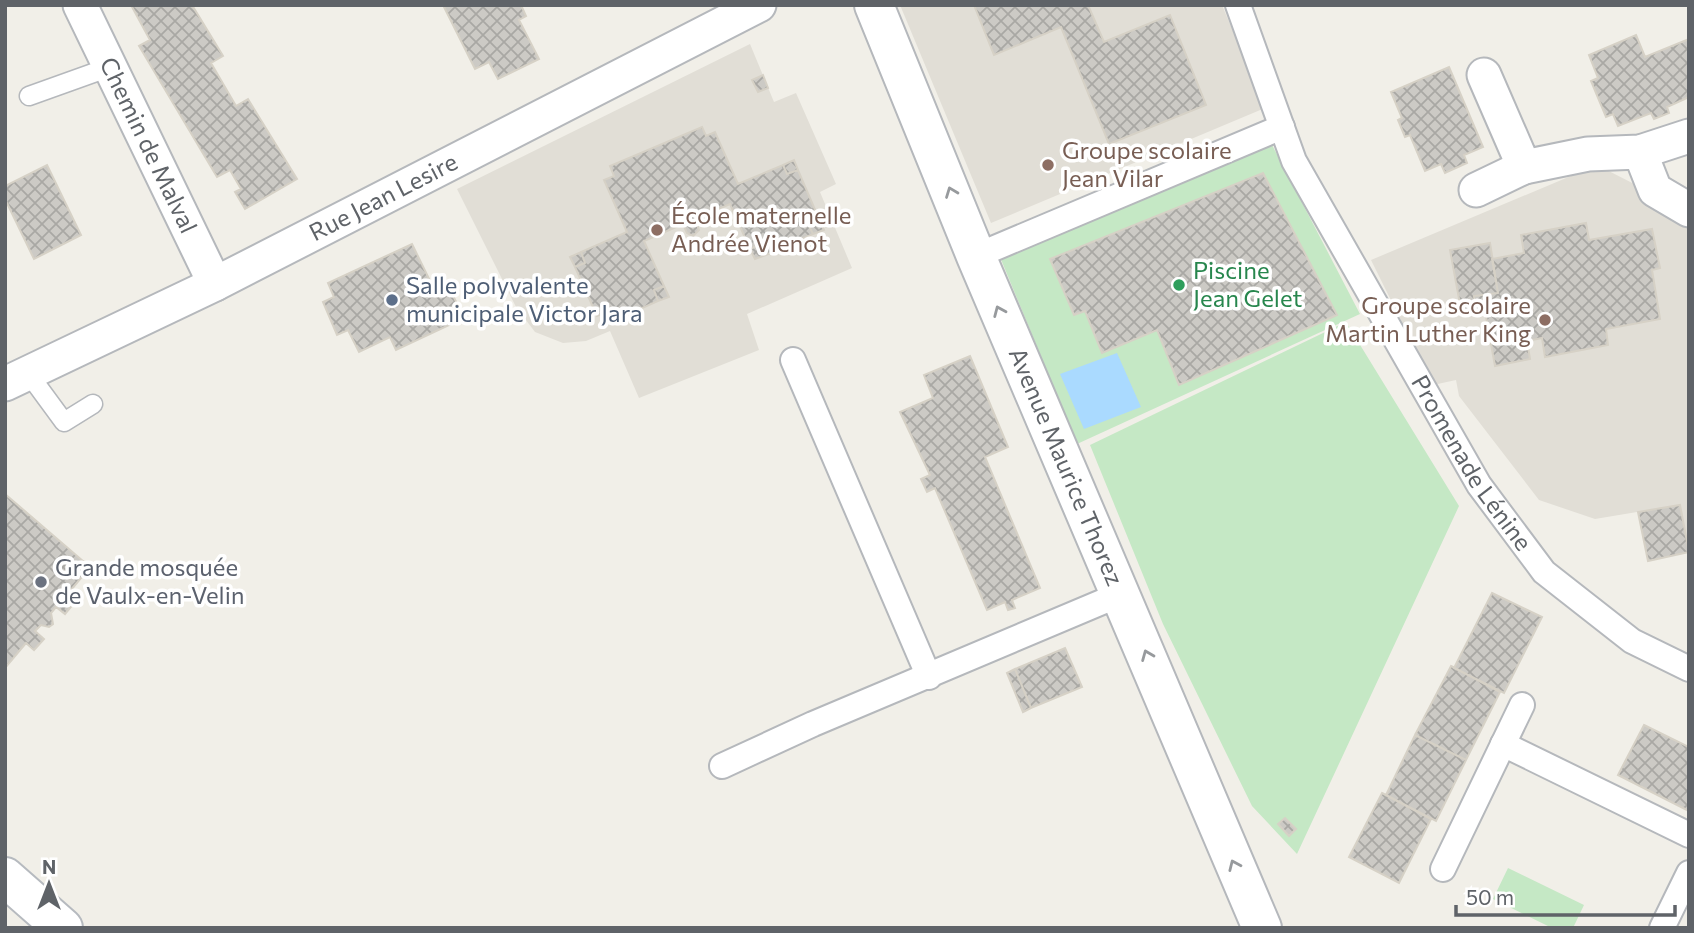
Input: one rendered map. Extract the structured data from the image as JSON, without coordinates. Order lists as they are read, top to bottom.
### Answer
{
  "streets": {
    "street": [
      "Chemin de Malval",
      "Rue Jean Lesire",
      "Promenade Lénine",
      "Avenue Maurice Thorez"
    ]
  },
  "crossings": [
    ["Chemin de Malval", "Rue Jean Lesire"]
  ],
  "places": [
    "Groupe scolaire Jean Vilar",
    "École maternelle Andrée Vienot",
    "Piscine Jean Gelet",
    "Salle polyvalente municipale Victor Jara",
    "Groupe scolaire Martin Luther King",
    "Grande mosquée de Vaulx-en-Velin"
  ],
  "scale_bar": "50 m",
  "north": "top"
}
